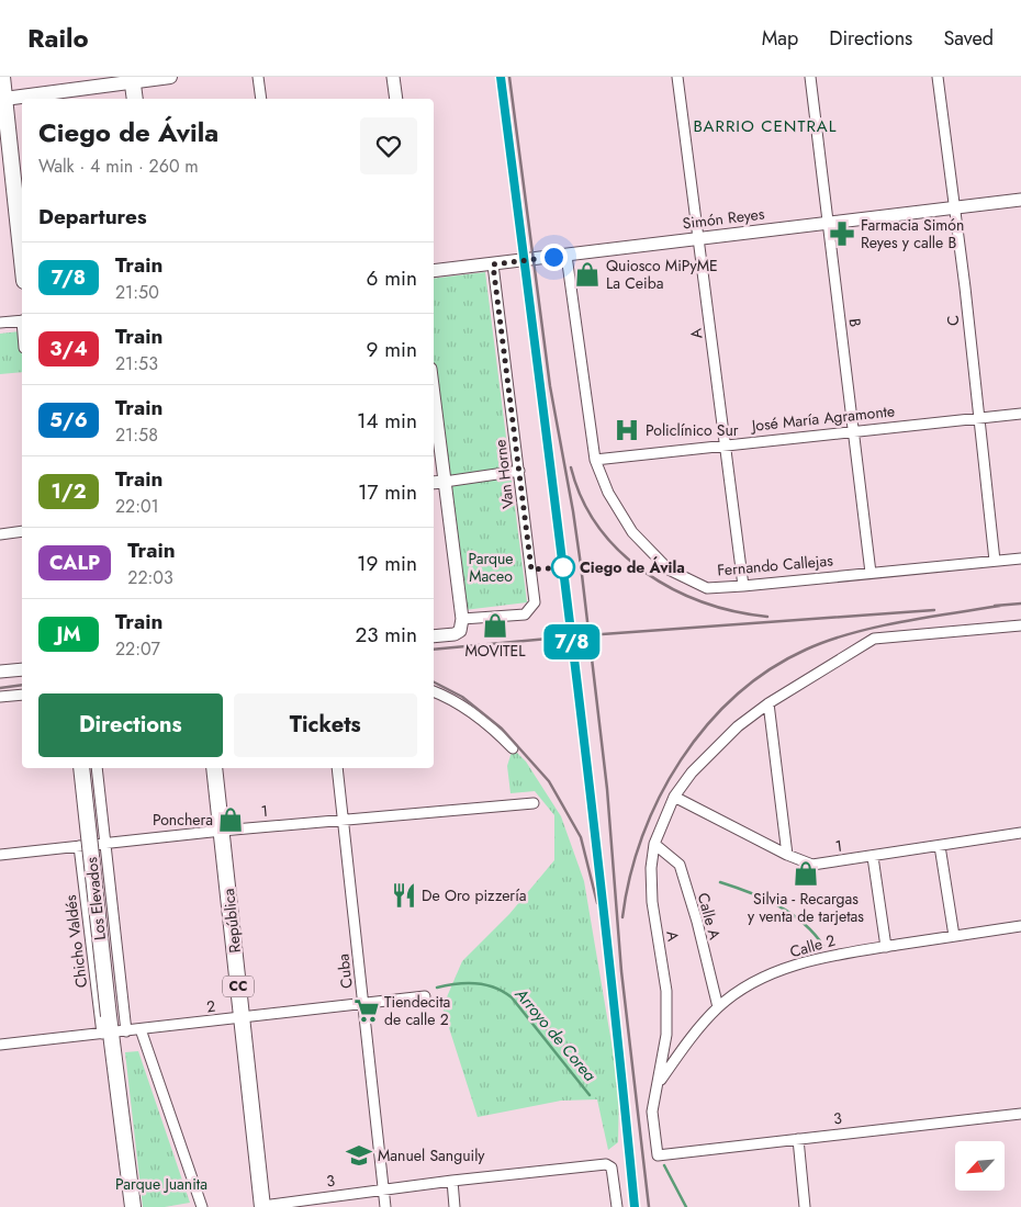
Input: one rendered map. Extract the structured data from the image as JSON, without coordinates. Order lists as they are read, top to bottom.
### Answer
{
  "streets": {
    "main road": ["Los Elevados", "República", "CC"],
    "street": [
      "Simón Reyes",
      "C",
      "B",
      "A",
      "José María Agramonte",
      "Van Horne",
      "Fernando Callejas",
      "1",
      "Calle A",
      "Chicho Valdés",
      "Calle 2",
      "Cuba",
      "2",
      "3"
    ]
  },
  "crossings": [
    ["Simón Reyes", "C"],
    ["Simón Reyes", "B"],
    ["Simón Reyes", "A"],
    ["Simón Reyes", "Van Horne"],
    ["Simón Reyes", "Fernando Callejas"],
    ["C", "José María Agramonte"],
    ["C", "Fernando Callejas"],
    ["B", "José María Agramonte"],
    ["B", "Fernando Callejas"],
    ["A", "José María Agramonte"],
    ["A", "Fernando Callejas"],
    ["A", "1"],
    ["A", "Calle A"],
    ["A", "Calle 2"],
    ["A", "3"],
    ["José María Agramonte", "Fernando Callejas"],
    ["1", "República"],
    ["1", "Chicho Valdés"],
    ["1", "Cuba"],
    ["Los Elevados", "Chicho Valdés"],
    ["Los Elevados", "2"],
    ["Calle A", "Calle 2"],
    ["República", "2"],
    ["República", "3"],
    ["Chicho Valdés", "2"],
    ["Cuba", "2"],
    ["Cuba", "3"]
  ],
  "districts": ["BARRIO CENTRAL"],
  "water": ["Arroyo de Corea"],
  "parks": ["Parque Maceo", "Parque Juanita"],
  "places": {
    "pharmacy": ["Farmacia Simón Reyes y calle B"],
    "shop": [
      "Quiosco MiPyME La Ceiba",
      "MOVITEL",
      "Ponchera",
      "Silvia - Recargas y venta de tarjetas"
    ],
    "hospital": ["Policlínico Sur"],
    "other": ["Ciego de Ávila"],
    "restaurant": ["De Oro pizzería"],
    "supermarket": ["Tiendecita de calle 2"],
    "school or university": ["Manuel Sanguily"]
  },
  "north": "bottom left",
  "page": {
    "header": "Railo",
    "nav": ["Map", "Directions", "Saved"],
    "on_map": "7/8",
    "heading": [
      ["Ciego de Ávila", "Walk · 4 min · 260 m"],
      "Departures"
    ],
    "list": [
      {
        "mark": "7/8",
        "name": "Train",
        "note": "21:50",
        "value": "6 min"
      },
      {
        "mark": "3/4",
        "name": "Train",
        "note": "21:53",
        "value": "9 min"
      },
      {
        "mark": "5/6",
        "name": "Train",
        "note": "21:58",
        "value": "14 min"
      },
      {
        "mark": "1/2",
        "name": "Train",
        "note": "22:01",
        "value": "17 min"
      },
      {
        "mark": "CALP",
        "name": "Train",
        "note": "22:03",
        "value": "19 min"
      },
      {
        "mark": "JM",
        "name": "Train",
        "note": "22:07",
        "value": "23 min"
      }
    ],
    "buttons": ["Directions", "Tickets"]
  }
}
